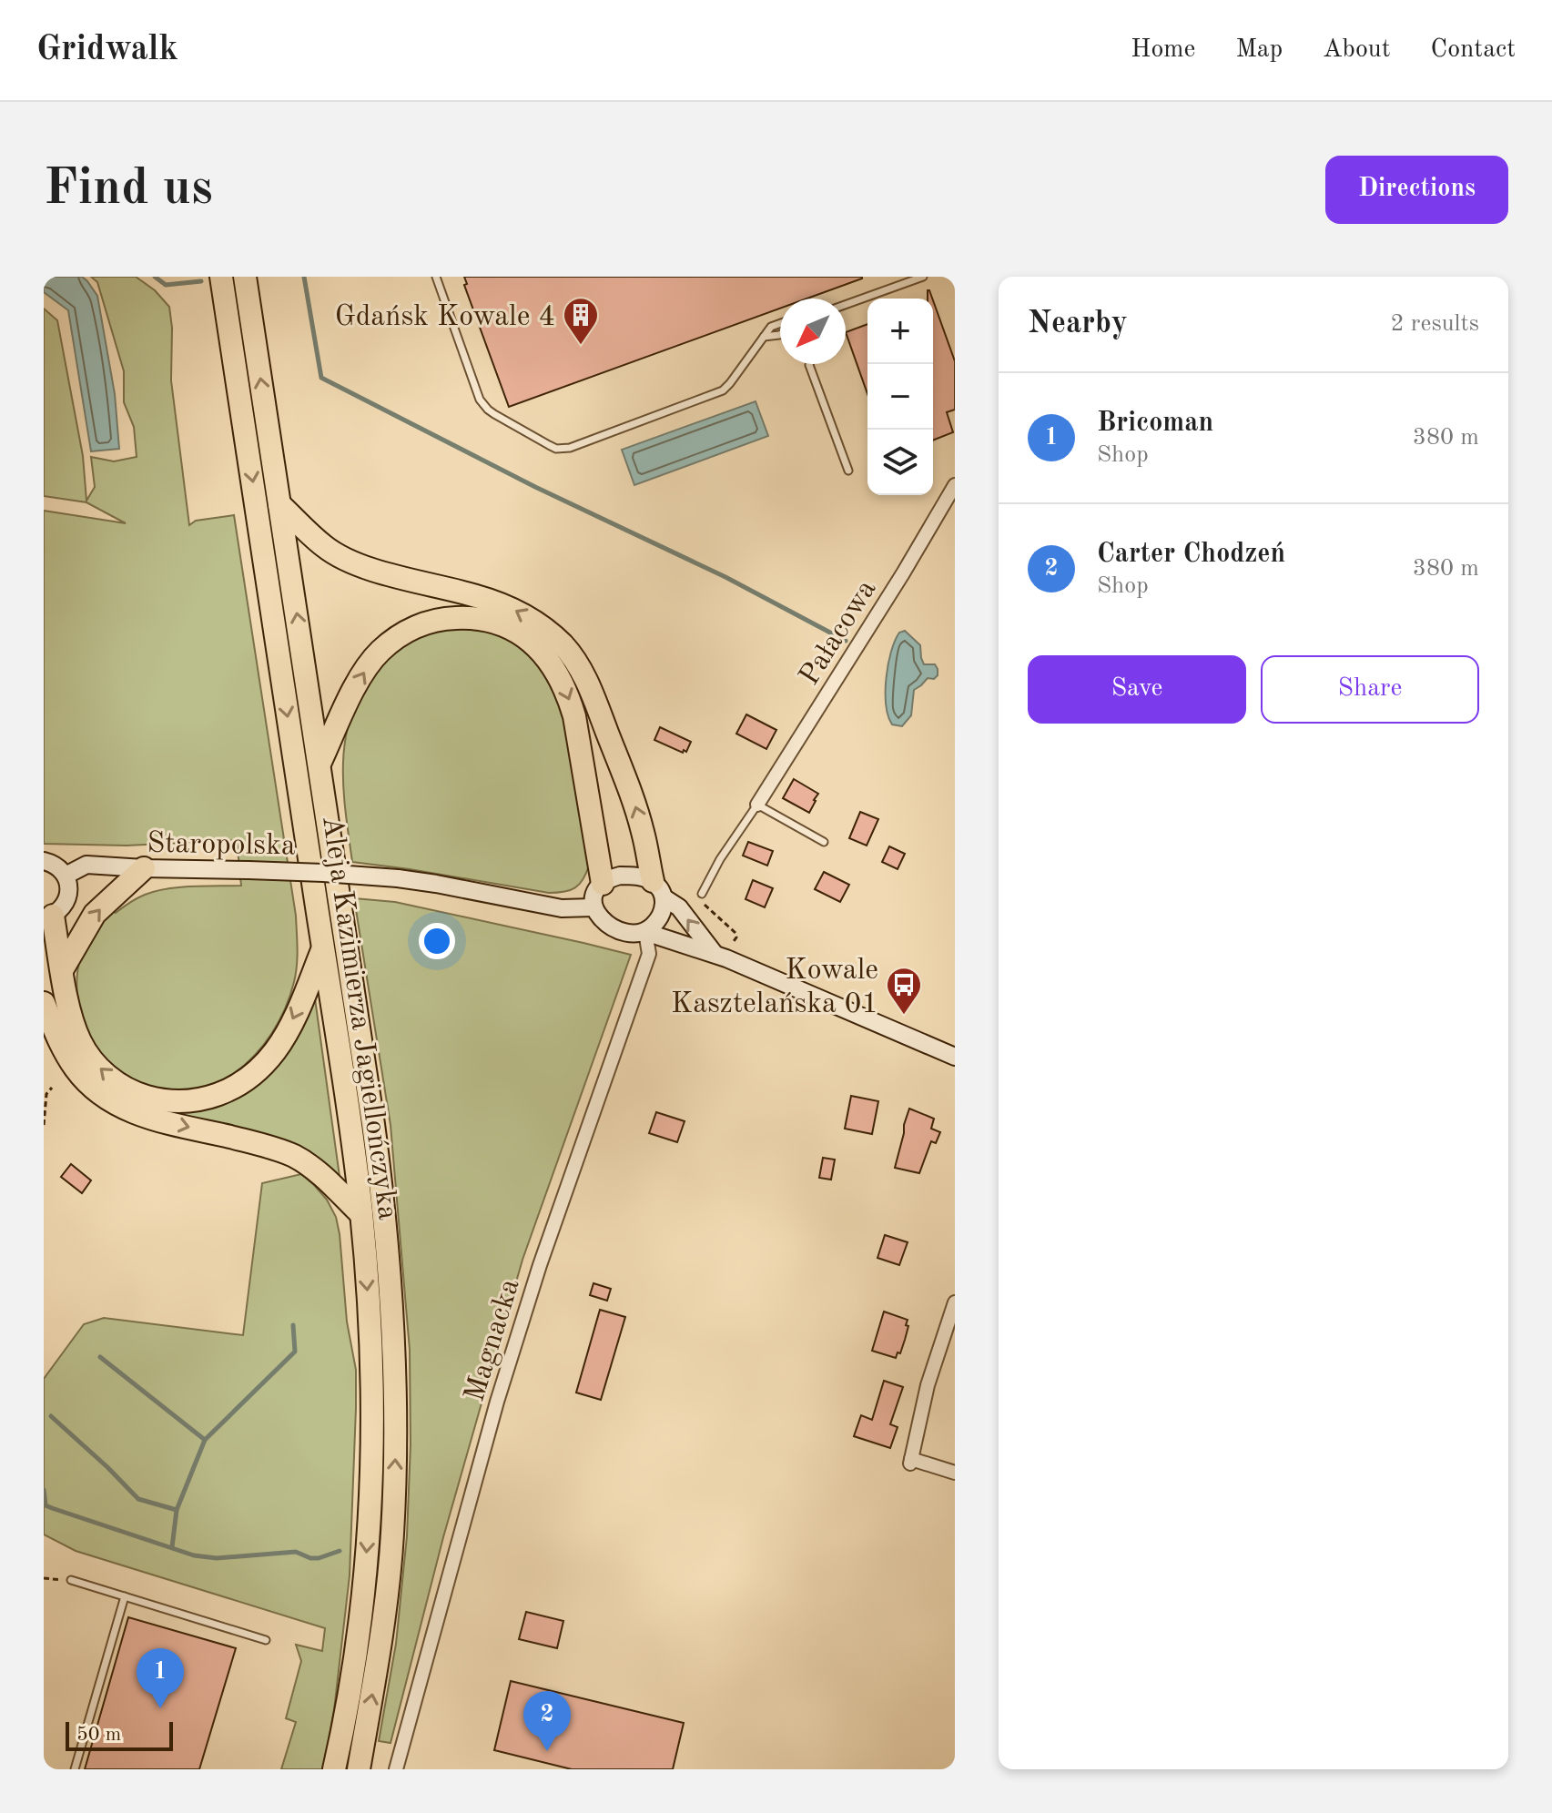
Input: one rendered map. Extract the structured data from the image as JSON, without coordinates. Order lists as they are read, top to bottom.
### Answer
{
  "streets": {
    "highway": ["Aleja Kazimierza Jagiellończyka"],
    "main road": ["Staropolska"],
    "street": ["Pałacowa", "Magnacka"]
  },
  "crossings": [
    ["Staropolska", "Magnacka"]
  ],
  "places": {
    "building": ["Gdańsk Kowale 4"],
    "bus stop": ["Kowale Kasztelańska 01"]
  },
  "scale_bar": "50 m",
  "north": "bottom left",
  "page": {
    "header": "Gridwalk",
    "nav": [
      "Home",
      "Map",
      "About",
      "Contact"
    ],
    "buttons": [
      "Directions",
      ["Save", "Share"]
    ],
    "title": "Find us",
    "heading": ["Nearby", "2 results"],
    "map_buttons": ["+", "−"],
    "list": [
      {
        "mark": "1",
        "name": "Bricoman",
        "note": "Shop",
        "value": "380 m"
      },
      {
        "mark": "2",
        "name": "Carter Chodzeń",
        "note": "Shop",
        "value": "380 m"
      }
    ],
    "pins": ["1", "2"],
    "scale": "50 m"
  }
}
